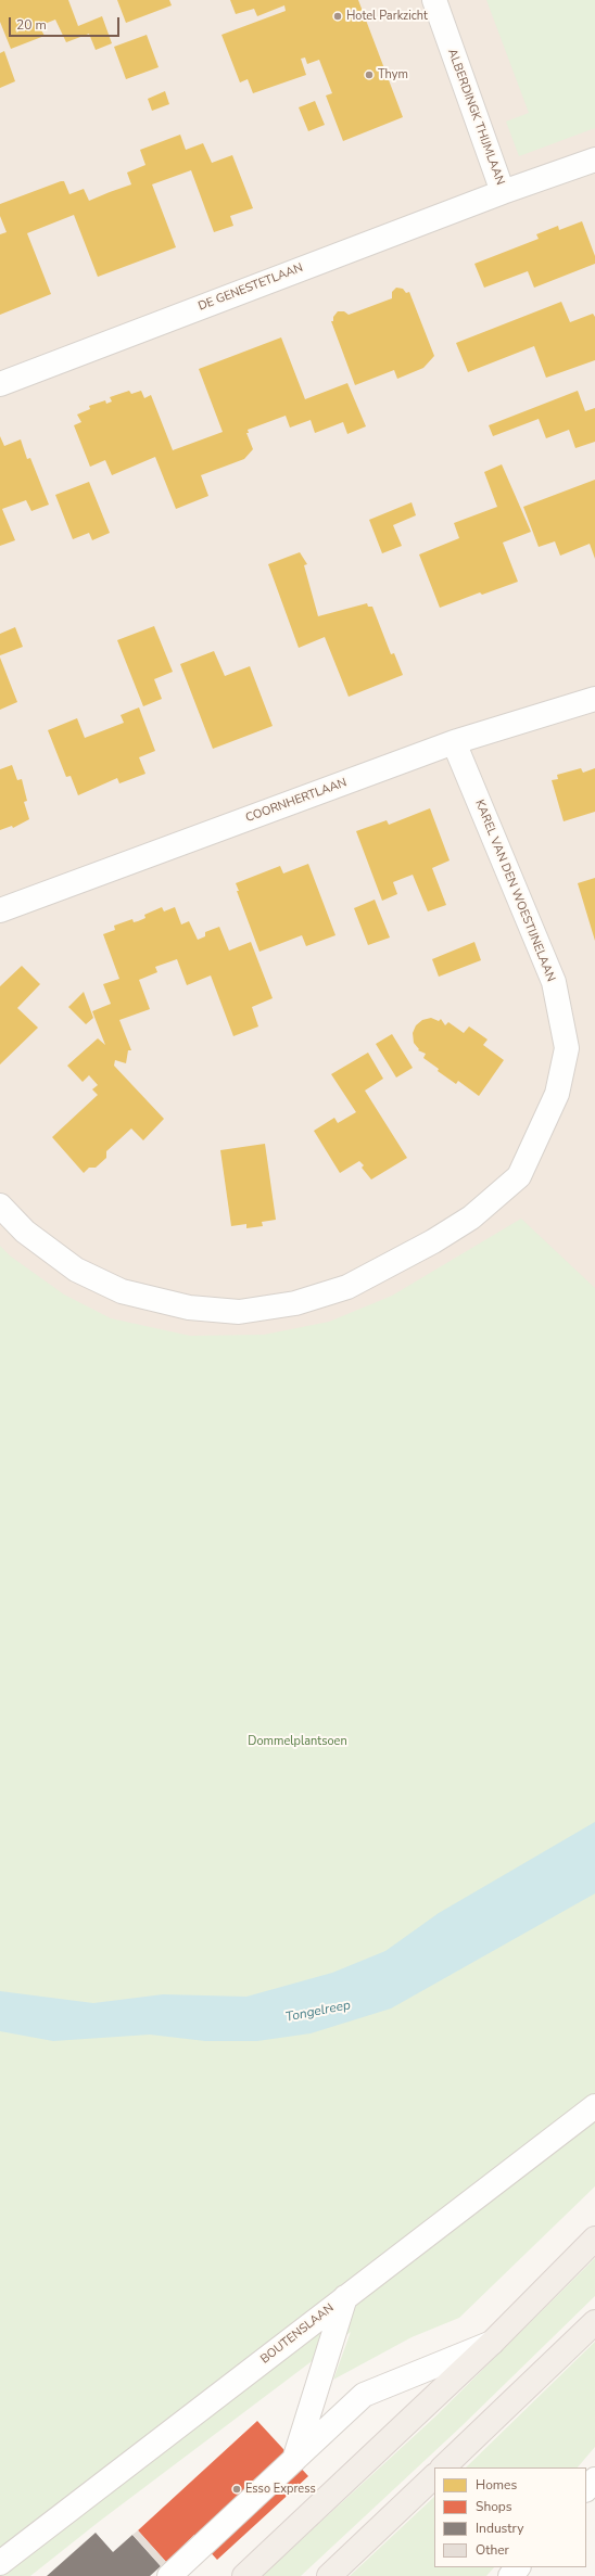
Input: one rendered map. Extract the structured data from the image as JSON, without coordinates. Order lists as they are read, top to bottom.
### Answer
{
  "streets": {
    "street": [
      "ALBERDINGK THIJMLAAN",
      "DE GENESTETLAAN",
      "COORNHERTLAAN",
      "KAREL VAN DEN WOESTIJNELAAN",
      "BOUTENSLAAN"
    ]
  },
  "crossings": [
    ["ALBERDINGK THIJMLAAN", "DE GENESTETLAAN"],
    ["COORNHERTLAAN", "KAREL VAN DEN WOESTIJNELAAN"]
  ],
  "water": ["Tongelreep"],
  "parks": ["Dommelplantsoen"],
  "places": ["Hotel Parkzicht", "Thym", "Esso Express"],
  "legend": [
    "Homes",
    "Shops",
    "Industry",
    "Other"
  ],
  "scale_bar": "20 m"
}
